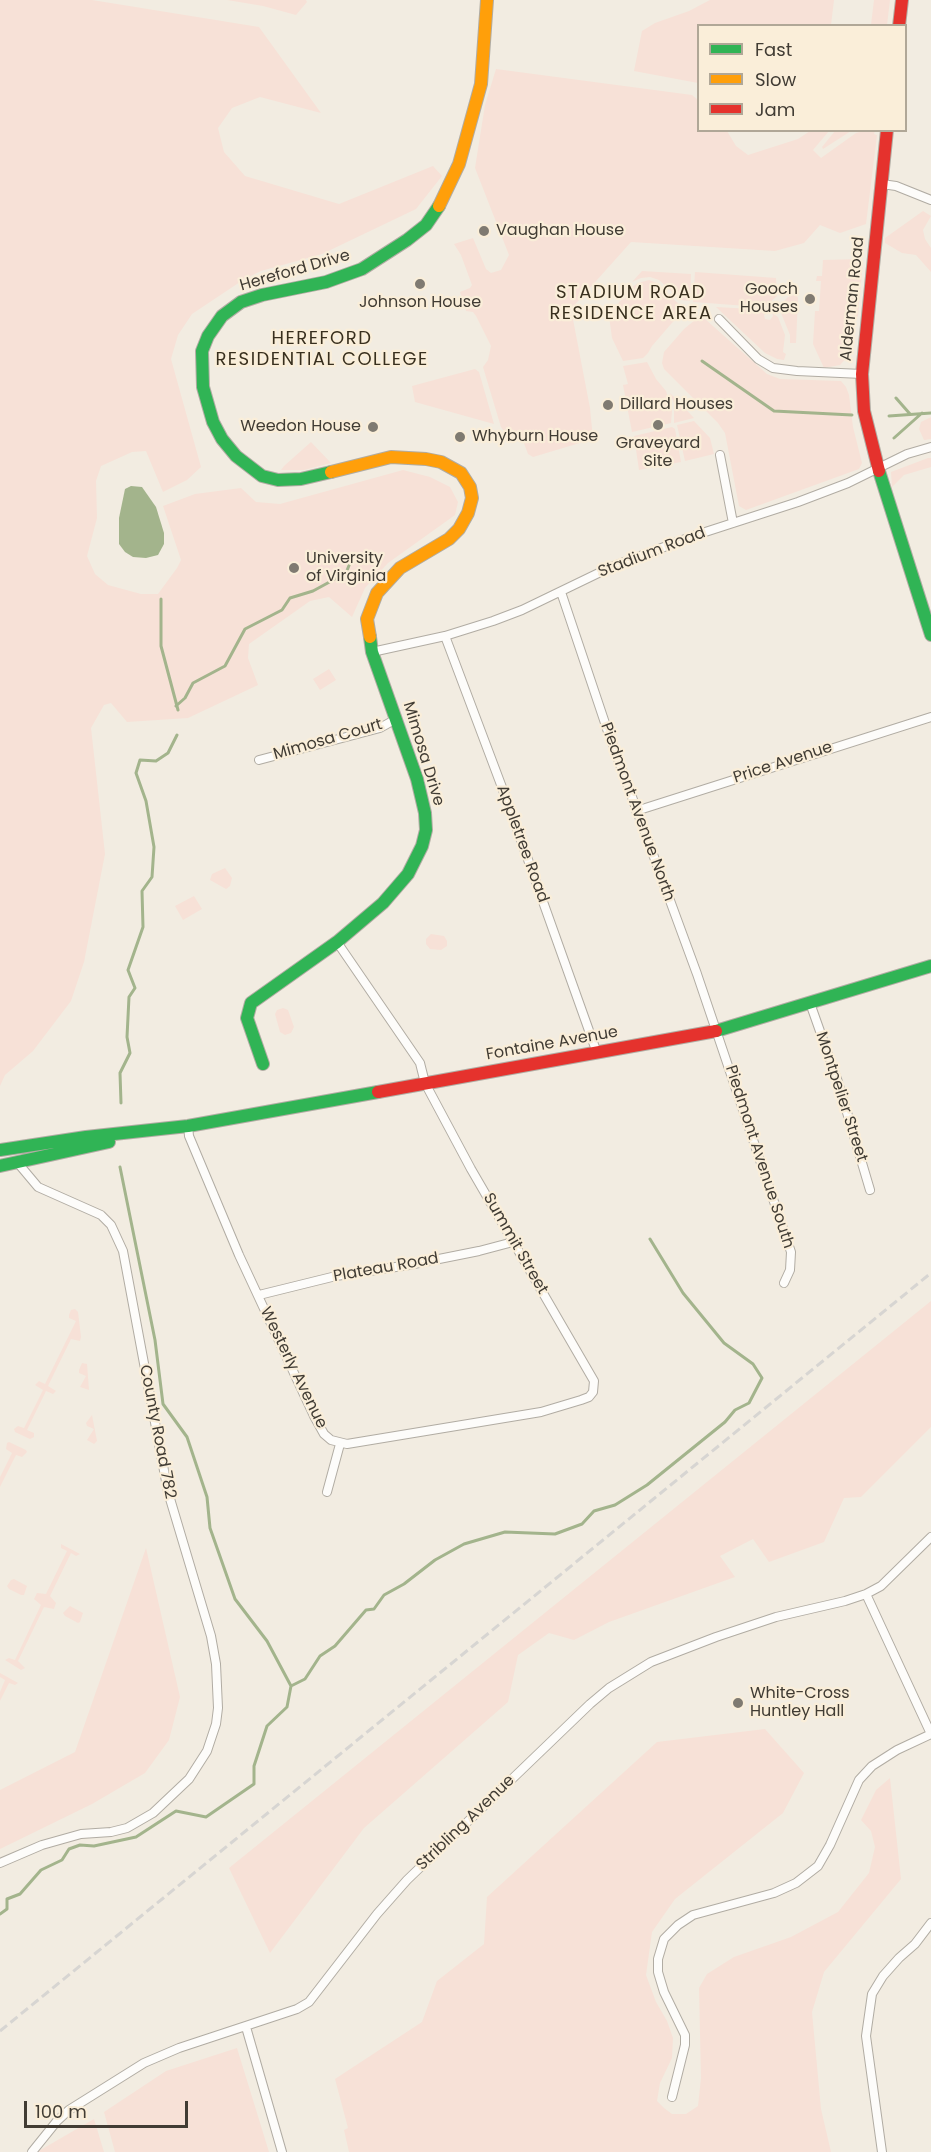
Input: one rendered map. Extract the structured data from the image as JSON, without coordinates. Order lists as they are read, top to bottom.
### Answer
{
  "streets": {
    "main road": [
      "Hereford Drive",
      "Alderman Road",
      "Mimosa Drive",
      "Fontaine Avenue"
    ],
    "street": [
      "Stadium Road",
      "Mimosa Court",
      "Price Avenue",
      "Piedmont Avenue North",
      "Appletree Road",
      "Montpelier Street",
      "Piedmont Avenue South",
      "Summit Street",
      "Plateau Road",
      "Westerly Avenue",
      "County Road 782",
      "Stribling Avenue"
    ]
  },
  "crossings": [
    ["Hereford Drive", "Stadium Road"],
    ["Hereford Drive", "Mimosa Drive"],
    ["Alderman Road", "Stadium Road"],
    ["Stadium Road", "Mimosa Drive"],
    ["Stadium Road", "Piedmont Avenue North"],
    ["Stadium Road", "Appletree Road"],
    ["Mimosa Court", "Mimosa Drive"],
    ["Price Avenue", "Piedmont Avenue North"],
    ["Piedmont Avenue North", "Fontaine Avenue"],
    ["Piedmont Avenue North", "Piedmont Avenue South"],
    ["Appletree Road", "Fontaine Avenue"],
    ["Fontaine Avenue", "Montpelier Street"],
    ["Fontaine Avenue", "Piedmont Avenue South"],
    ["Fontaine Avenue", "Summit Street"],
    ["Fontaine Avenue", "Westerly Avenue"],
    ["Fontaine Avenue", "County Road 782"],
    ["Summit Street", "Plateau Road"],
    ["Summit Street", "Westerly Avenue"],
    ["Plateau Road", "Westerly Avenue"]
  ],
  "districts": ["STADIUM ROAD RESIDENCE AREA", "HEREFORD RESIDENTIAL COLLEGE"],
  "places": [
    "Vaughan House",
    "Johnson House",
    "Gooch Houses",
    "Dillard Houses",
    "Graveyard Site",
    "Weedon House",
    "Whyburn House",
    "University of Virginia",
    "White-Cross Huntley Hall"
  ],
  "legend": ["Fast", "Slow", "Jam"],
  "scale_bar": "100 m"
}
